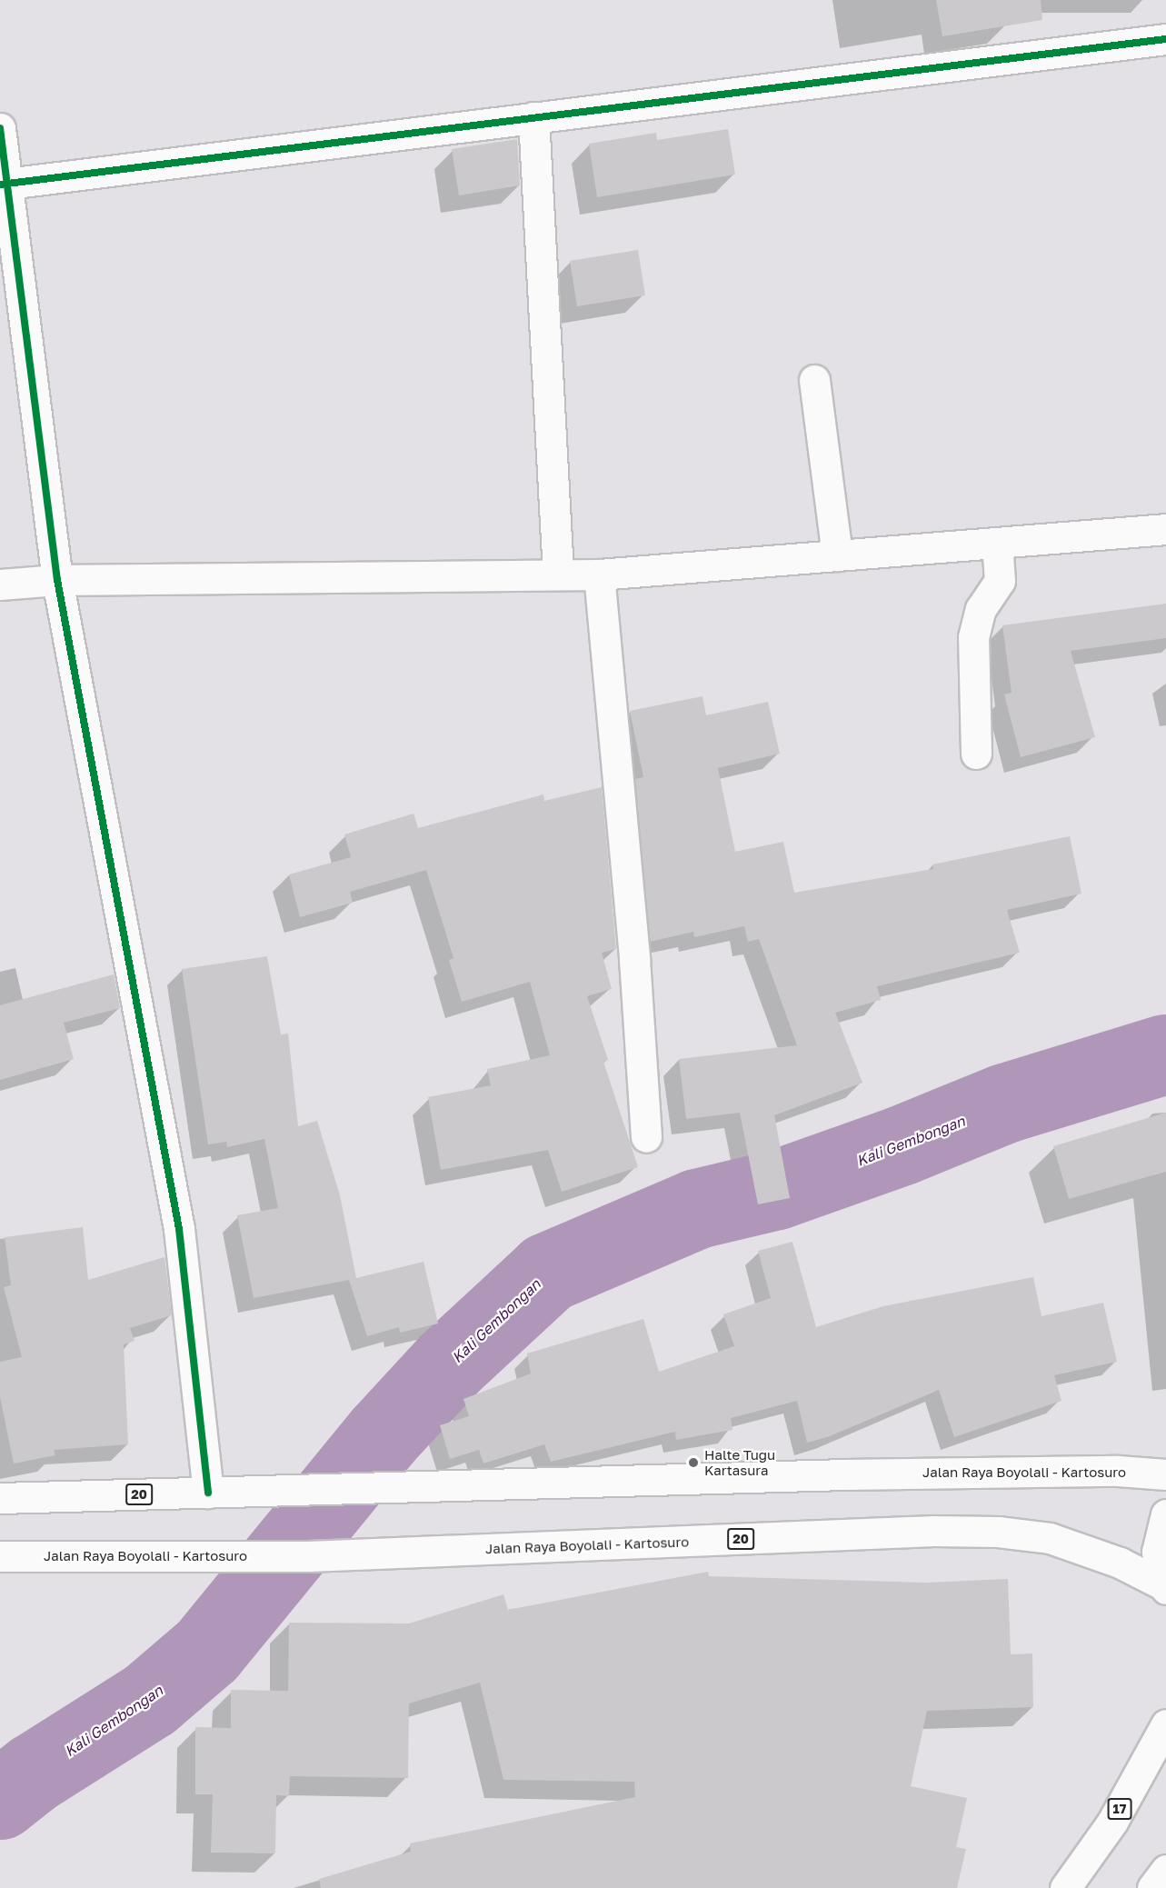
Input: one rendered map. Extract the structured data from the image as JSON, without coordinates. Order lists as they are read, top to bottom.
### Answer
{
  "streets": {
    "main road": ["Jalan Raya Boyolali - Kartosuro", "20", "17"]
  },
  "water": ["Kali Gembongan"],
  "places": ["Halte Tugu Kartasura"]
}
